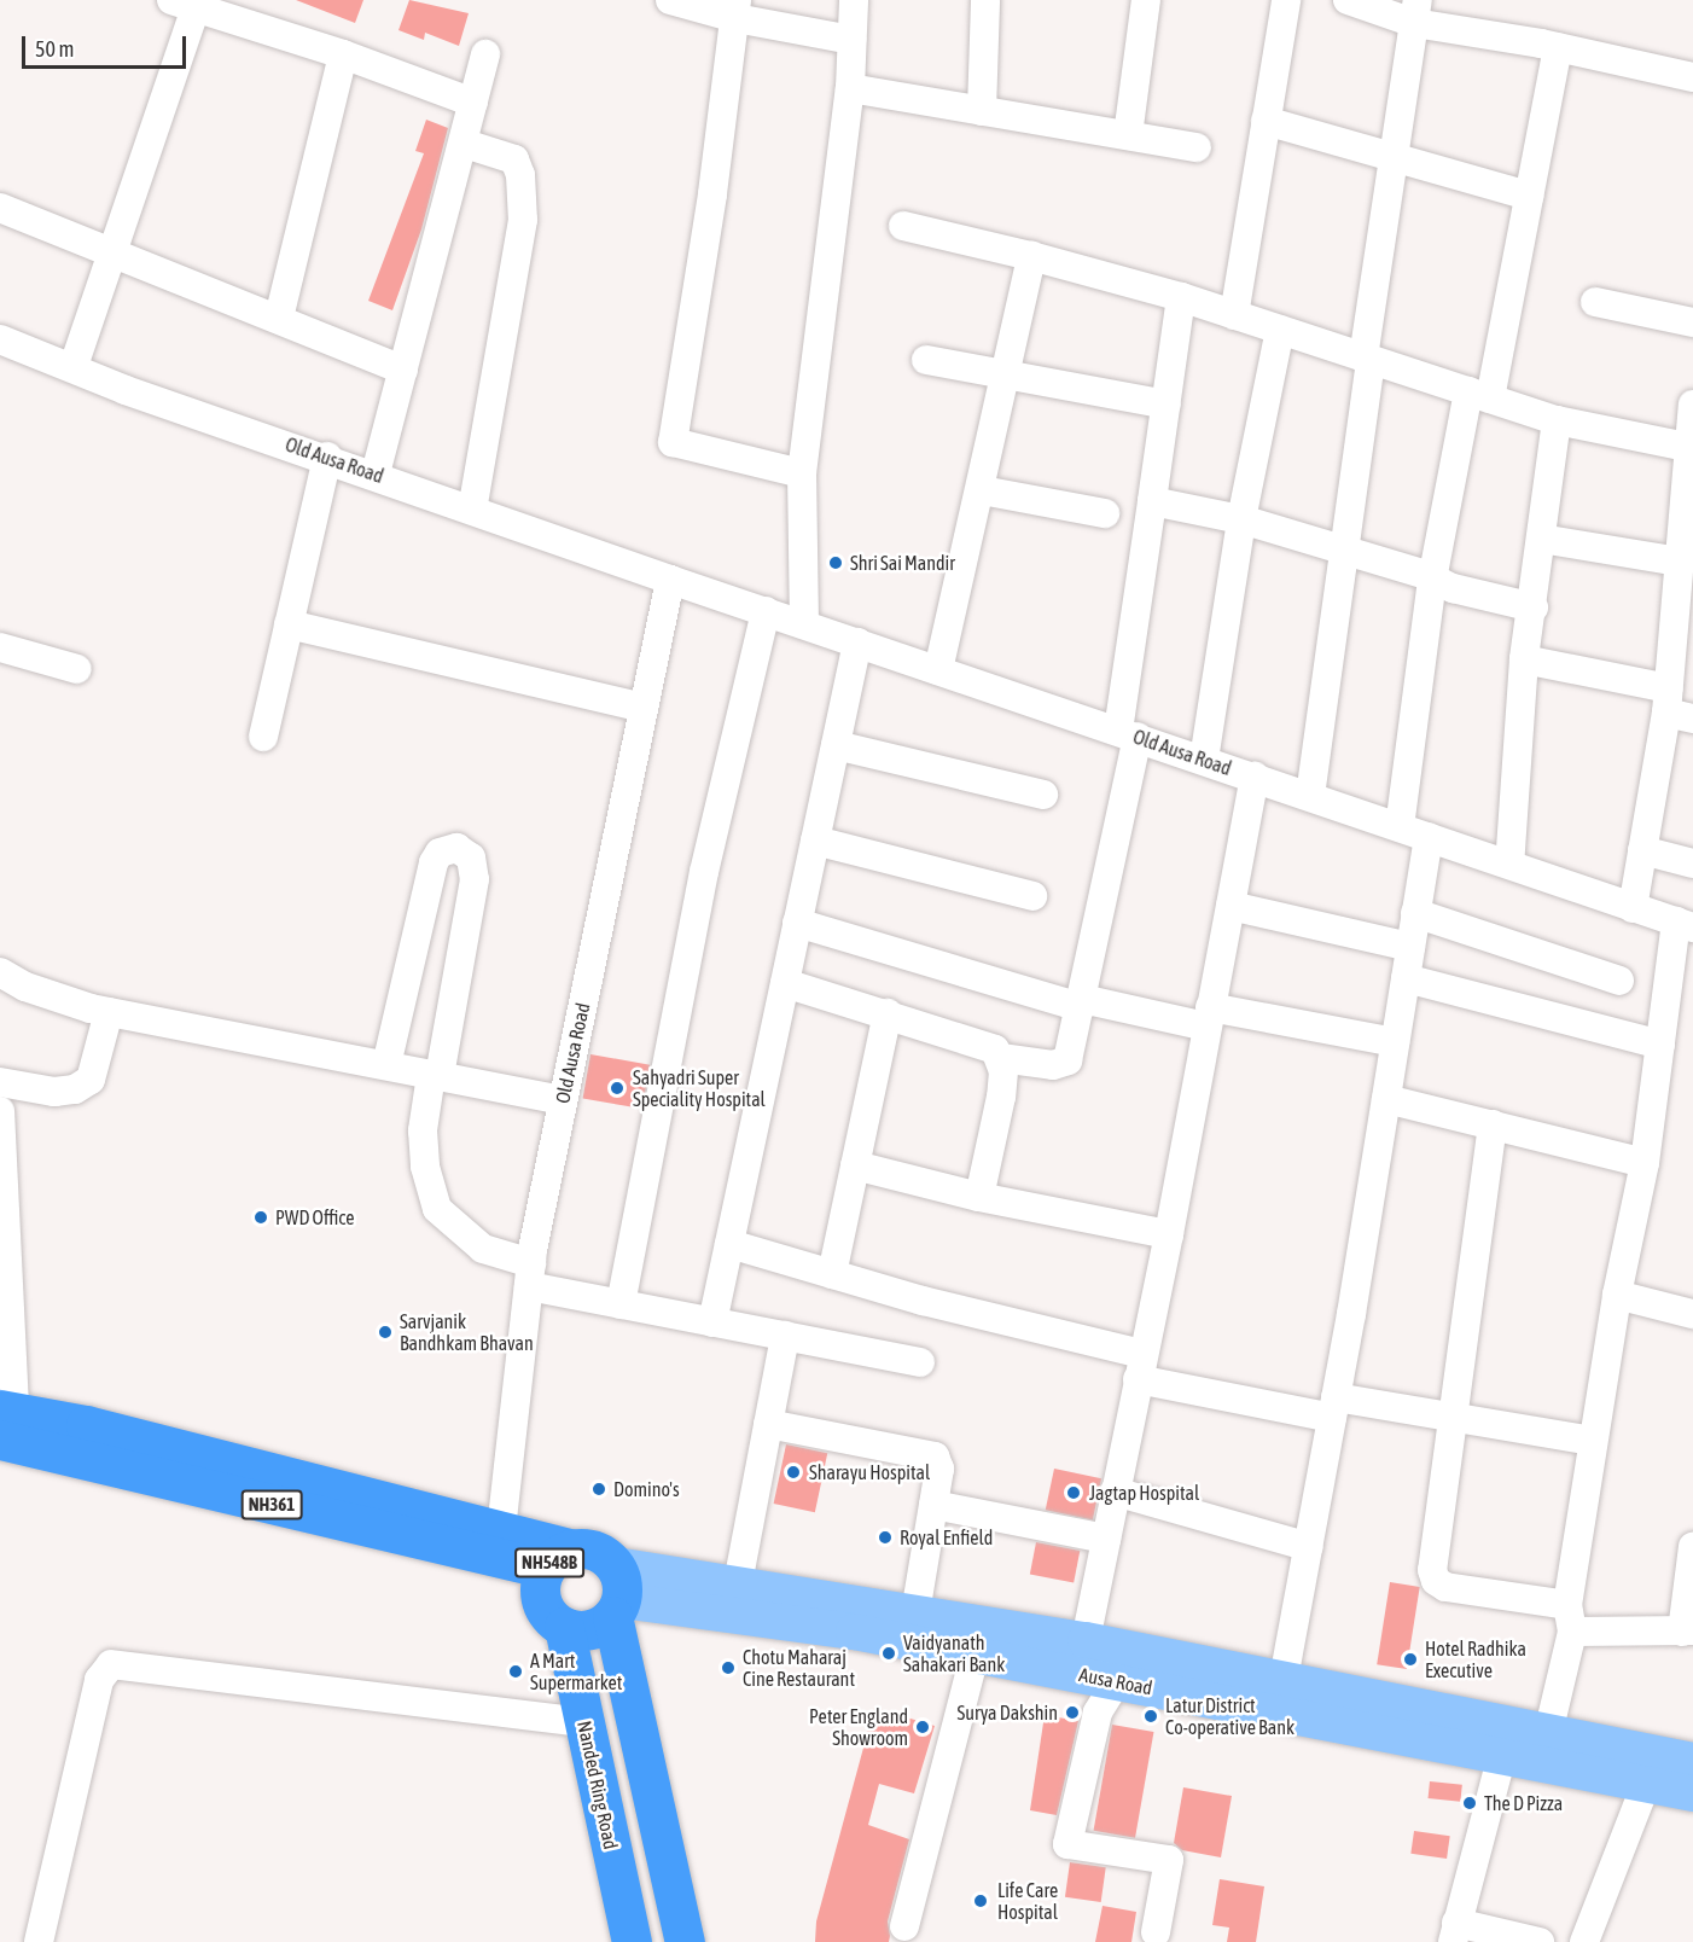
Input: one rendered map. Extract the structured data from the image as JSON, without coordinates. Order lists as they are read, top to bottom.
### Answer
{
  "streets": {
    "highway": [
      "NH361",
      "NH548B",
      "Ausa Road",
      "Nanded Ring Road"
    ],
    "street": ["Old Ausa Road"]
  },
  "crossings": [
    ["Old Ausa Road", "NH548B"],
    ["NH361", "NH548B"],
    ["NH361", "Ausa Road"],
    ["NH361", "Nanded Ring Road"],
    ["NH548B", "Ausa Road"],
    ["NH548B", "Nanded Ring Road"],
    ["Ausa Road", "Nanded Ring Road"]
  ],
  "places": [
    "Shri Sai Mandir",
    "Sahyadri Super Speciality Hospital",
    "PWD Office",
    "Sarvjanik Bandhkam Bhavan",
    "Sharayu Hospital",
    "Domino's",
    "Jagtap Hospital",
    "Royal Enfield",
    "Vaidyanath Sahakari Bank",
    "Hotel Radhika Executive",
    "Chotu Maharaj Cine Restaurant",
    "A Mart Supermarket",
    "Surya Dakshin",
    "Latur District Co-operative Bank",
    "Peter England Showroom",
    "The D Pizza",
    "Life Care Hospital"
  ],
  "scale_bar": "50 m"
}
